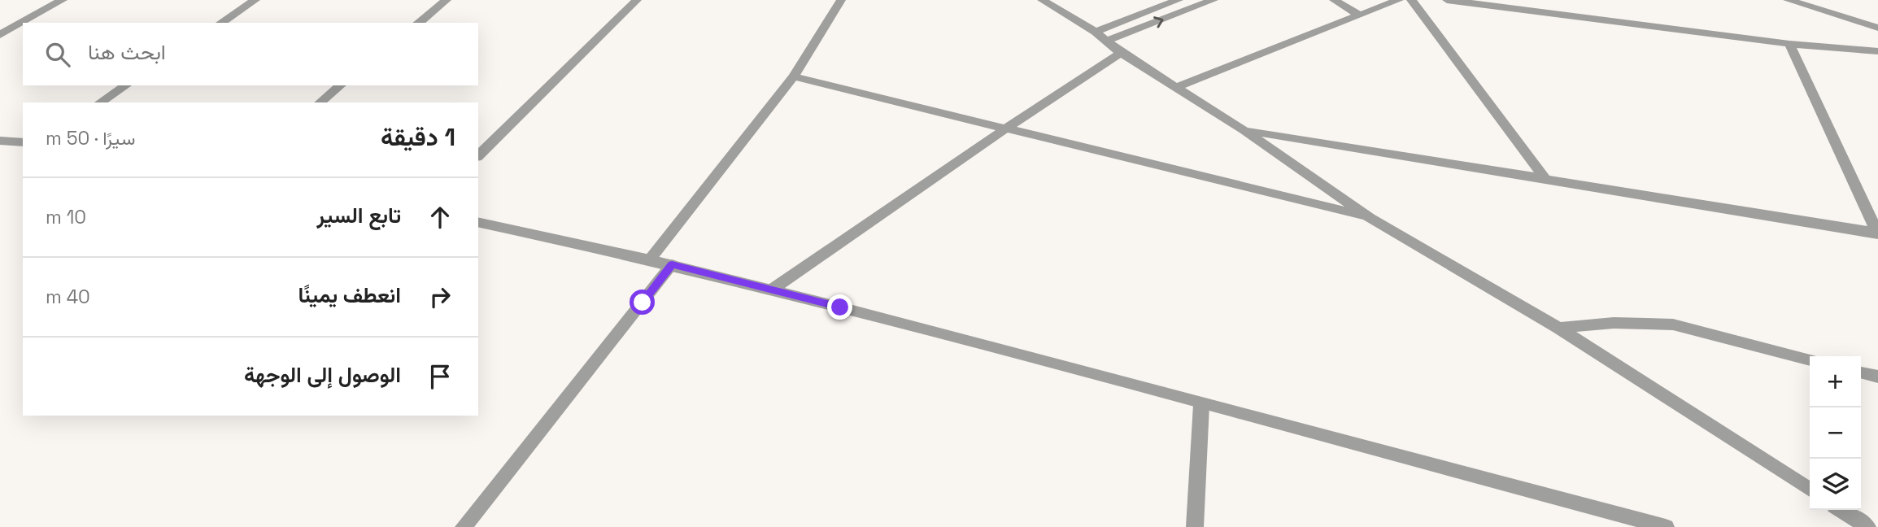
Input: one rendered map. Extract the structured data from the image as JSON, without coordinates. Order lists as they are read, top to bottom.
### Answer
{
  "page": {
    "search": "ابحث هنا",
    "heading": ["1 دقيقة", "سيرًا · 50 m"],
    "list": [
      ["تابع السير", "10 m"],
      ["انعطف يمينًا", "40 m"],
      "الوصول إلى الوجهة"
    ],
    "map_buttons": ["+", "−"]
  }
}
